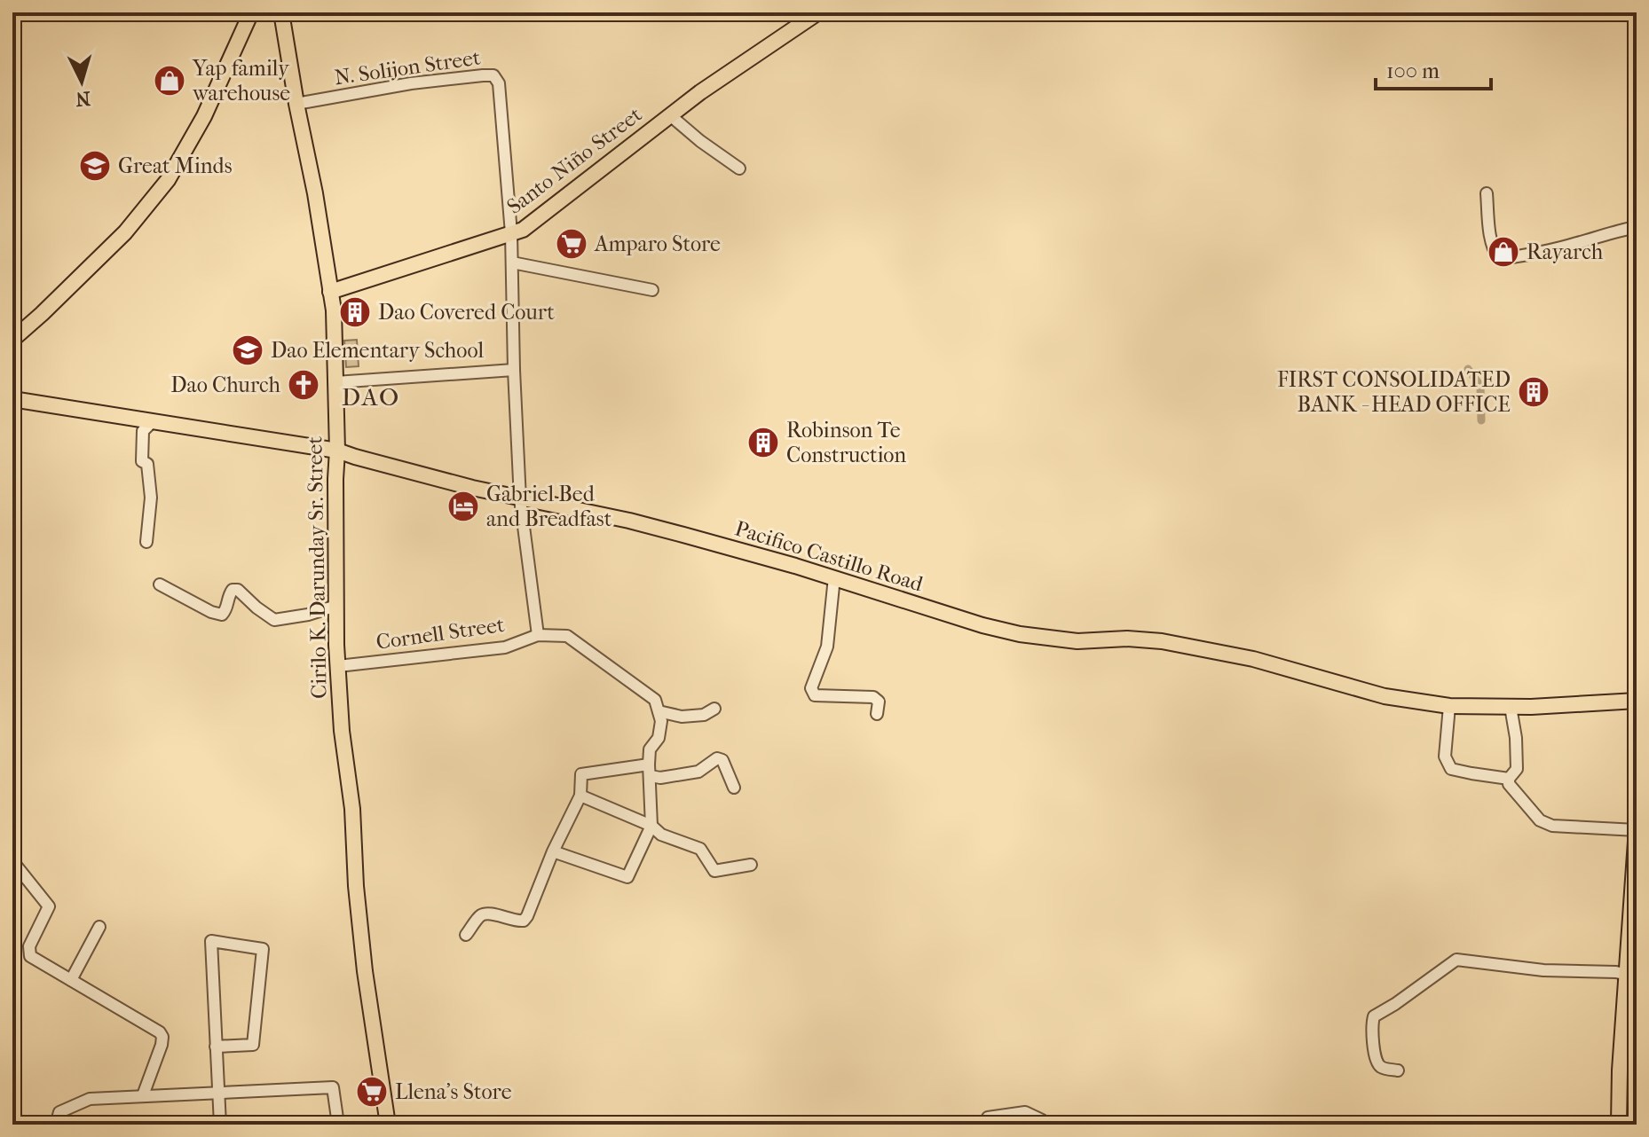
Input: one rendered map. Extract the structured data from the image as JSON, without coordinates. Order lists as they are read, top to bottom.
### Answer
{
  "streets": {
    "main road": ["Santo Niño Street", "Pacifico Castillo Road", "Cirilo K. Darunday Sr. Street"],
    "street": ["N. Solijon Street", "Cornell Street"]
  },
  "crossings": [
    ["N. Solijon Street", "Santo Niño Street"],
    ["N. Solijon Street", "Cirilo K. Darunday Sr. Street"],
    ["N. Solijon Street", "Cornell Street"],
    ["Santo Niño Street", "Cirilo K. Darunday Sr. Street"],
    ["Santo Niño Street", "Cornell Street"],
    ["Pacifico Castillo Road", "Cirilo K. Darunday Sr. Street"],
    ["Pacifico Castillo Road", "Cornell Street"],
    ["Cirilo K. Darunday Sr. Street", "Cornell Street"]
  ],
  "districts": ["DAO"],
  "places": {
    "shop": ["Yap family warehouse", "Rayarch"],
    "school or university": ["Great Minds", "Dao Elementary School"],
    "supermarket": ["Amparo Store", "Llena's Store"],
    "building": ["Dao Covered Court", "FIRST CONSOLIDATED BANK - HEAD OFFICE", "Robinson Te Construction"],
    "church": ["Dao Church"],
    "hotel": ["Gabriel Bed and Breadfast"]
  },
  "scale_bar": "100 m",
  "north": "bottom"
}
